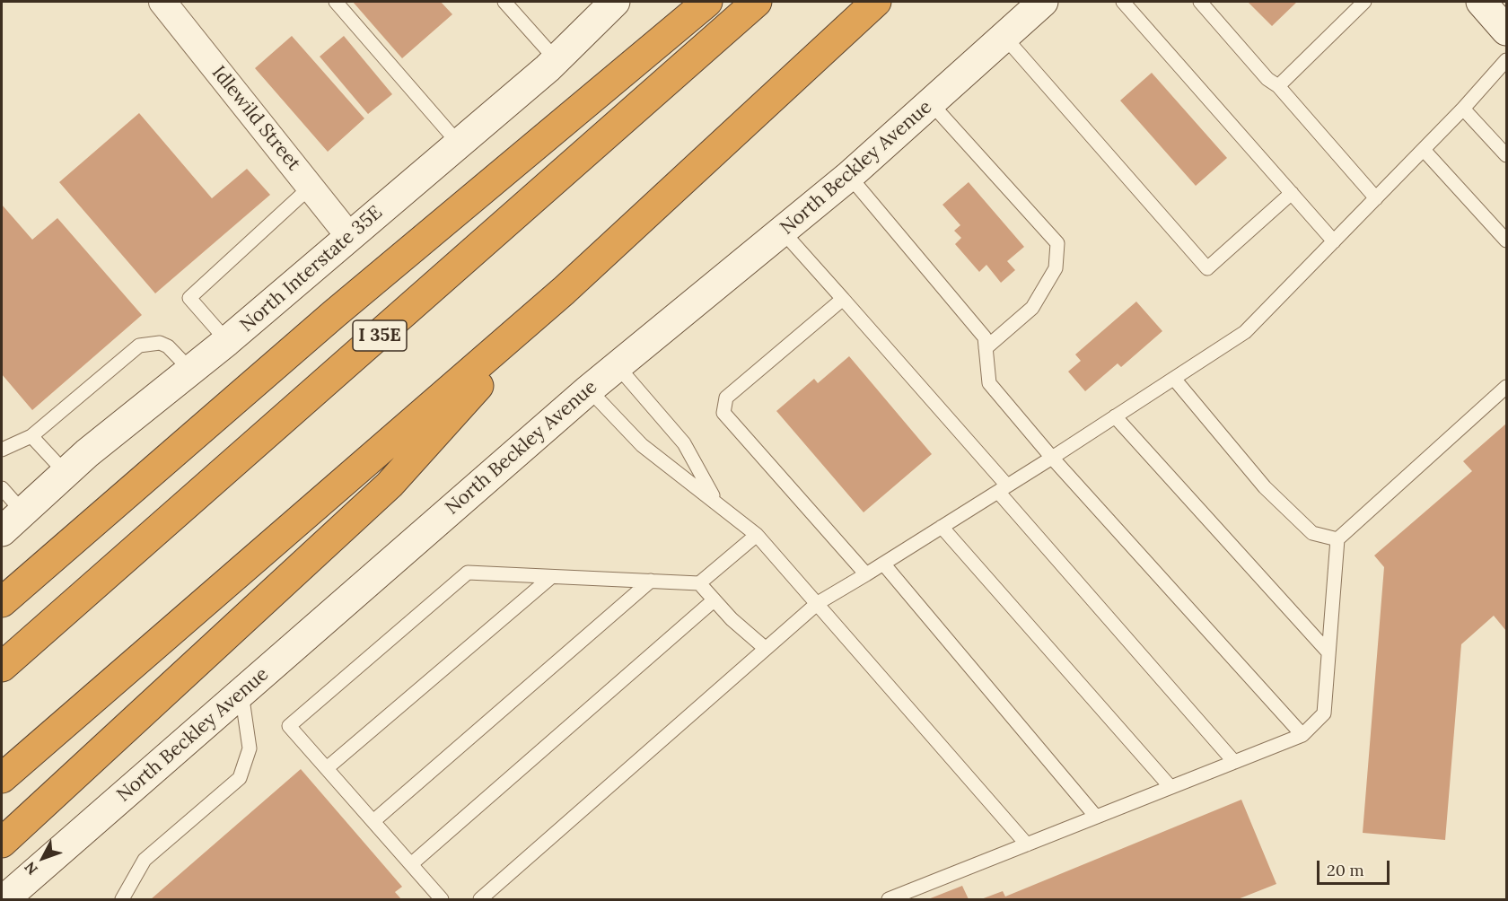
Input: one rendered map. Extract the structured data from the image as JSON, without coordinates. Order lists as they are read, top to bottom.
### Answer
{
  "streets": {
    "highway": ["I 35E"],
    "main road": ["North Beckley Avenue", "North Interstate 35E"],
    "street": ["Idlewild Street"]
  },
  "crossings": [
    ["Idlewild Street", "North Interstate 35E"]
  ],
  "scale_bar": "20 m",
  "north": "bottom left"
}
